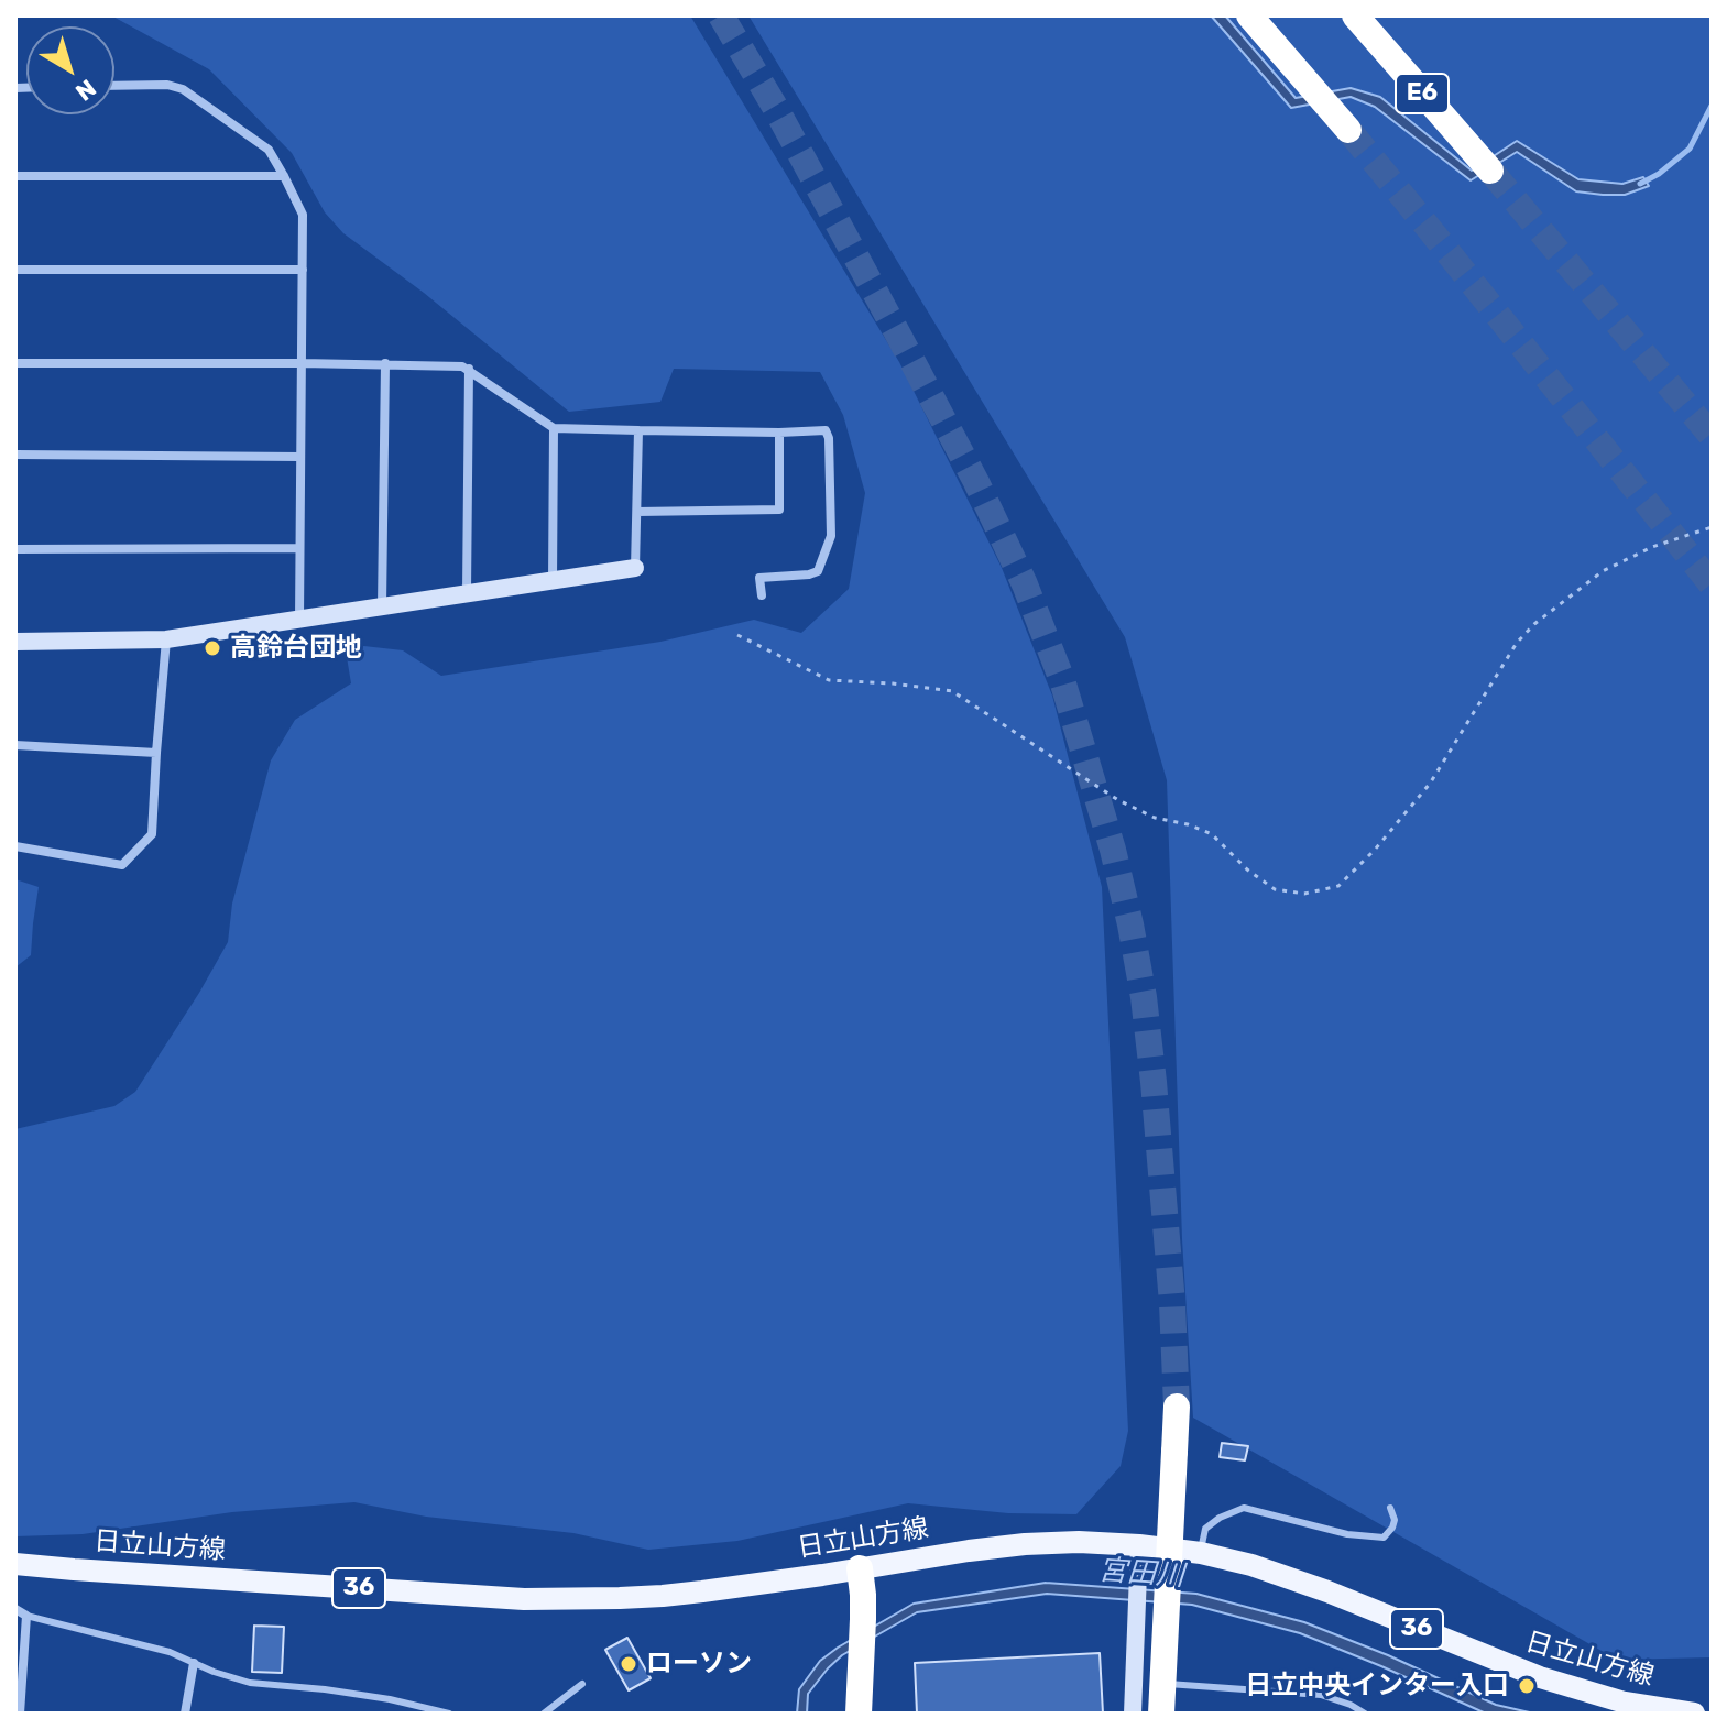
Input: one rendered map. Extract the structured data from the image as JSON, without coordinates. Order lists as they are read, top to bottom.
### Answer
{
  "streets": {
    "highway": ["E6"],
    "main road": ["日立山方線", "36"]
  },
  "water": ["宮田川"],
  "places": ["高鈴台団地", "ローソン", "日立中央インター入口"],
  "north": "bottom right"
}
